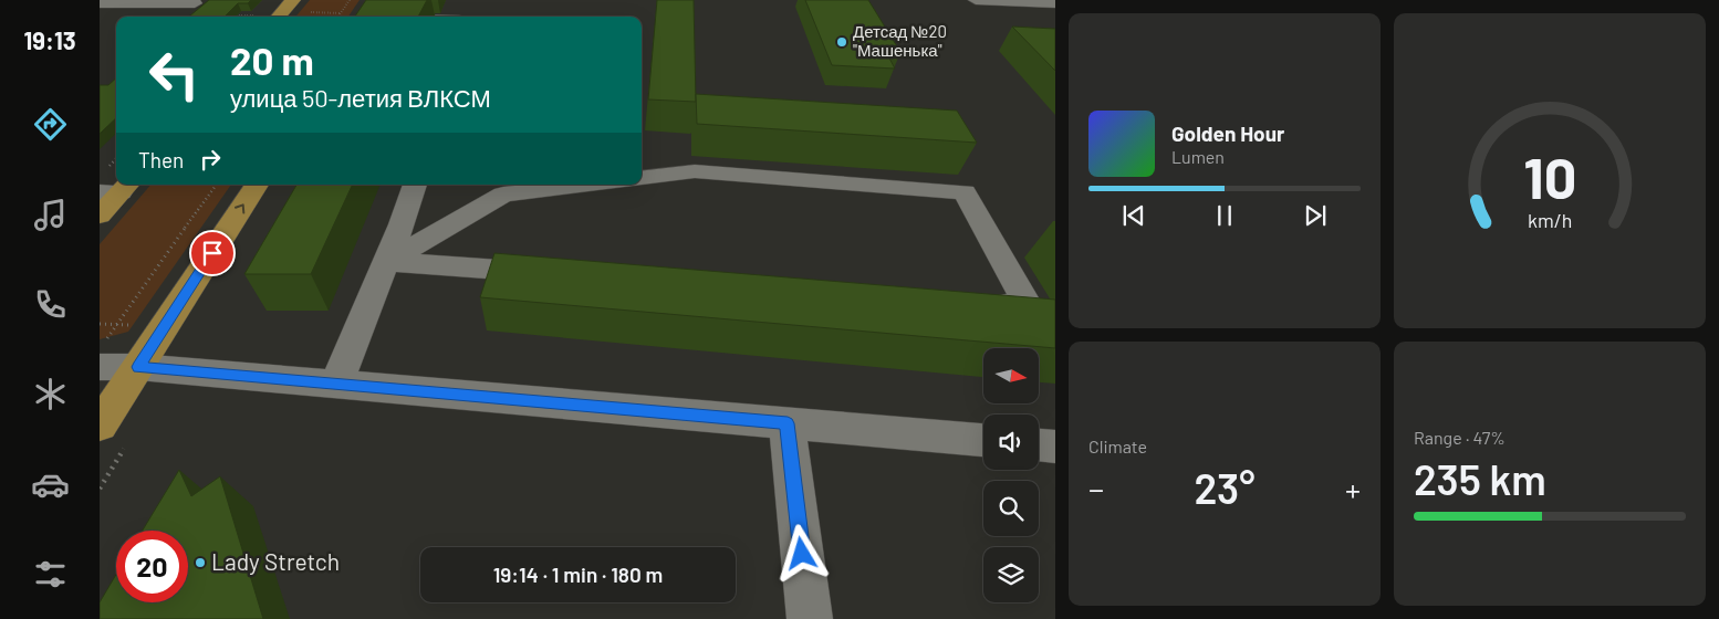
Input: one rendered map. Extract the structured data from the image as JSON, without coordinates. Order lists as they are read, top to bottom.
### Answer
{
  "places": ["Детсад №20 \"Машенька\"", "Lady Stretch"],
  "north": "right",
  "page": {
    "tabs": "19:13",
    "turn": ["20 m", "улица 50-летия ВЛКСМ"],
    "song": ["Golden Hour", "Lumen"],
    "then": "Then",
    "tile": [
      "Climate",
      ["Range · 47%", "235 km"]
    ],
    "heat": ["−", "23°", "+"],
    "limit": "20",
    "trip": "19:14 · 1 min · 180 m",
    "gauge": ["10", "km/h"]
  }
}
